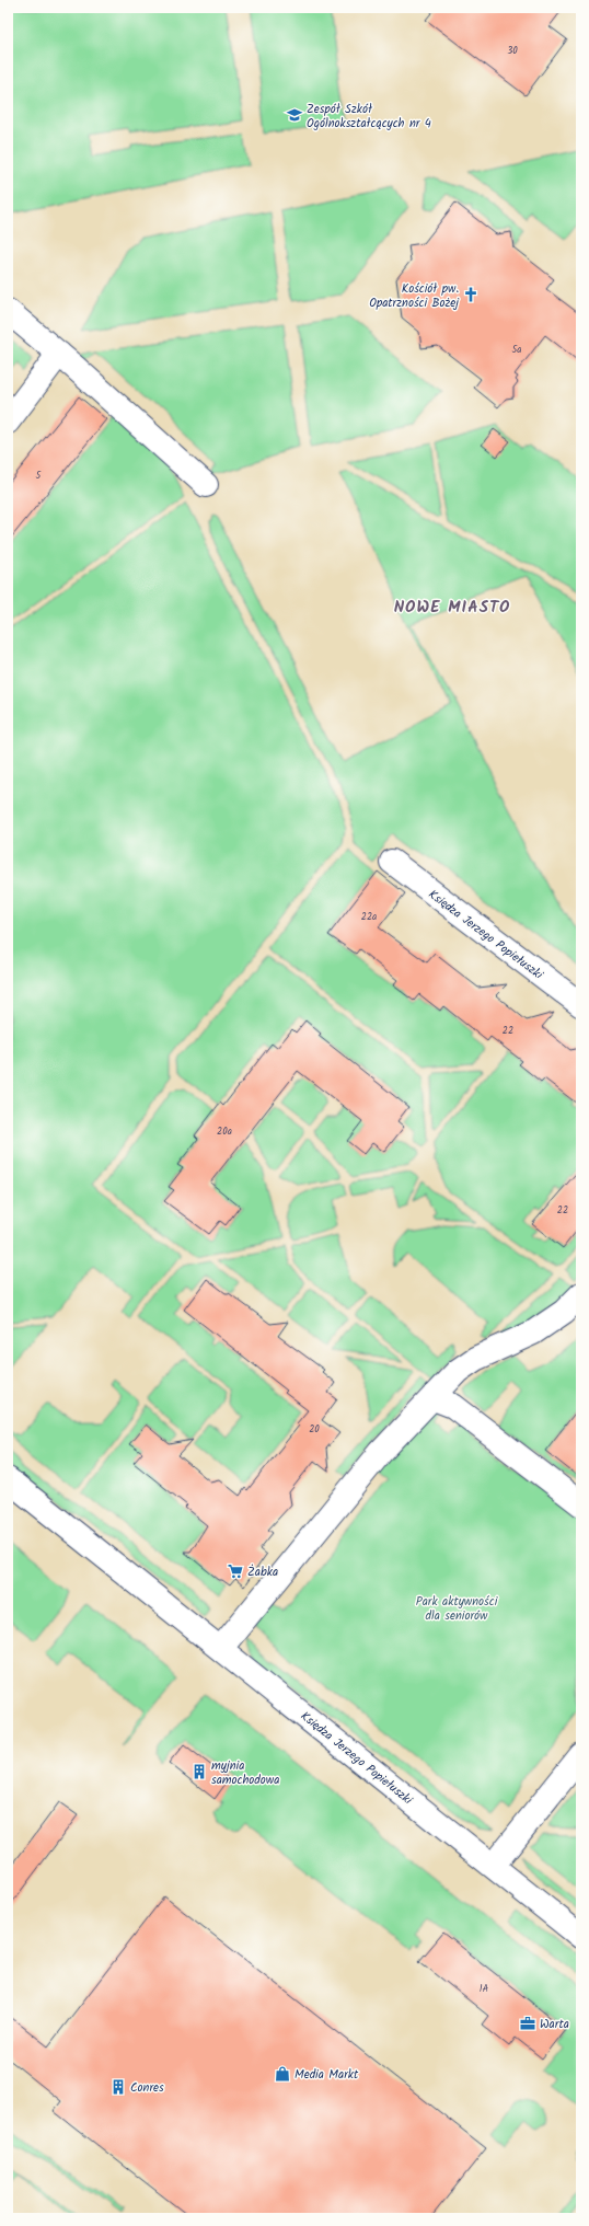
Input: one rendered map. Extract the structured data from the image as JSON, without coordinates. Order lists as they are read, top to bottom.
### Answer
{
  "streets": {
    "street": ["Księdza Jerzego Popiełuszki"]
  },
  "districts": ["NOWE MIASTO"],
  "parks": ["Park aktywności dla seniorów"],
  "places": {
    "school or university": ["Zespół Szkół Ogólnokształcących nr 4"],
    "church": ["Kościół pw. Opatrzności Bożej"],
    "supermarket": ["Żabka"],
    "building": ["myjnia samochodowa", "Conres"],
    "office": ["Warta"],
    "shop": ["Media Markt"]
  },
  "house_numbers": [
    "30",
    "5a",
    "5",
    "22a",
    "22",
    "20a",
    "22",
    "20",
    "1A"
  ]
}
